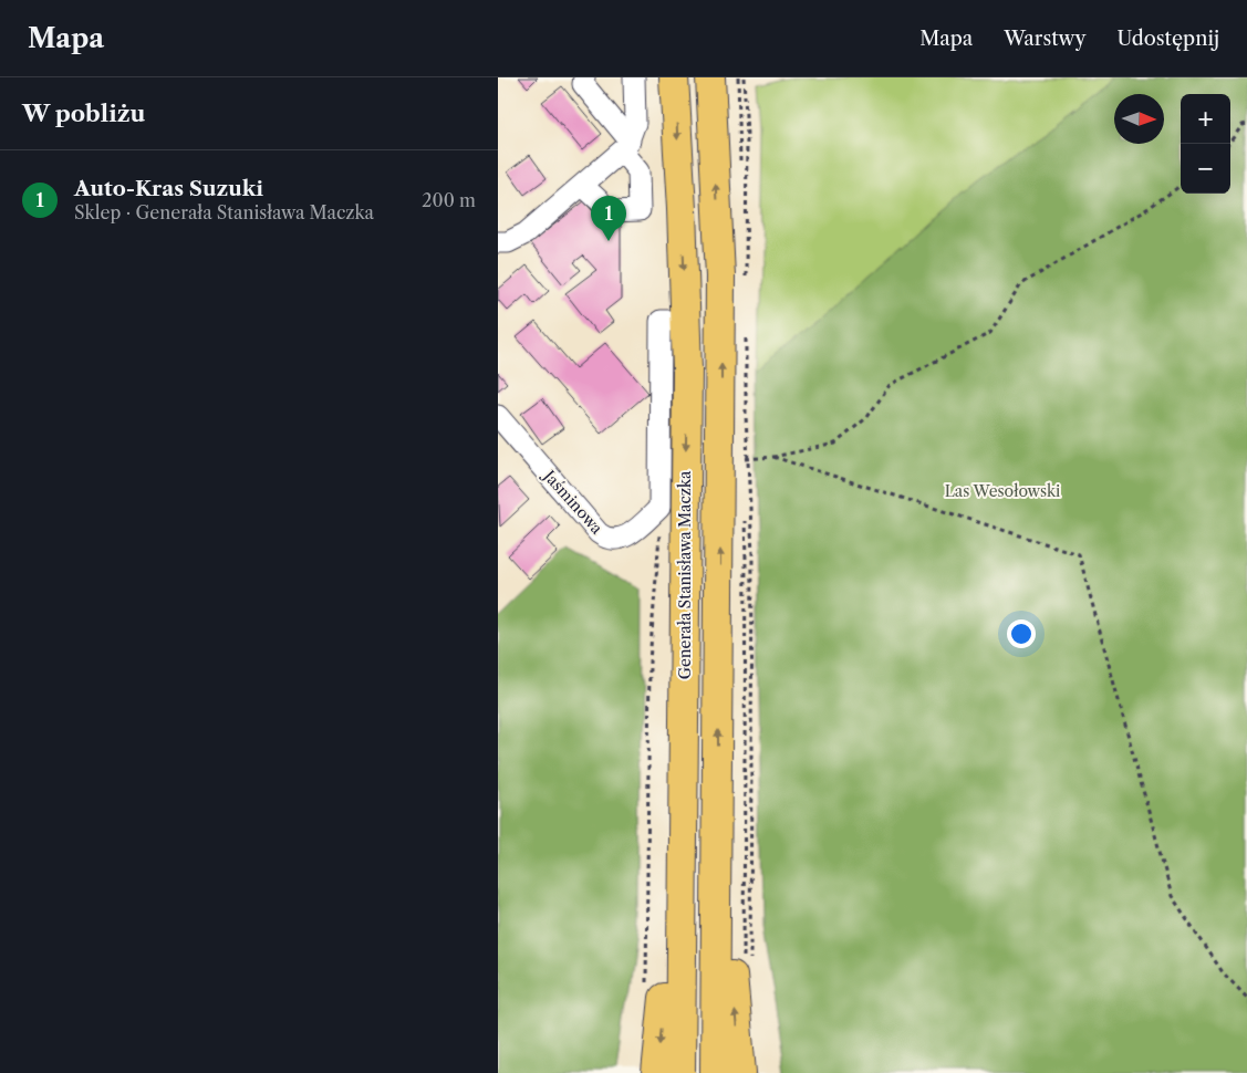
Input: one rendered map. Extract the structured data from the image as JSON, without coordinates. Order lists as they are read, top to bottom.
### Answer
{
  "streets": {
    "highway": ["Generała Stanisława Maczka"],
    "street": ["Jaśminowa"]
  },
  "parks": ["Las Wesołowski"],
  "north": "right",
  "page": {
    "header": "Mapa",
    "nav": ["Mapa", "Warstwy", "Udostępnij"],
    "heading": "W pobliżu",
    "map_buttons": ["+", "−"],
    "list": [
      {
        "mark": "1",
        "name": "Auto-Kras Suzuki",
        "note": "Sklep · Generała Stanisława Maczka",
        "value": "200 m"
      }
    ],
    "pins": "1"
  }
}
